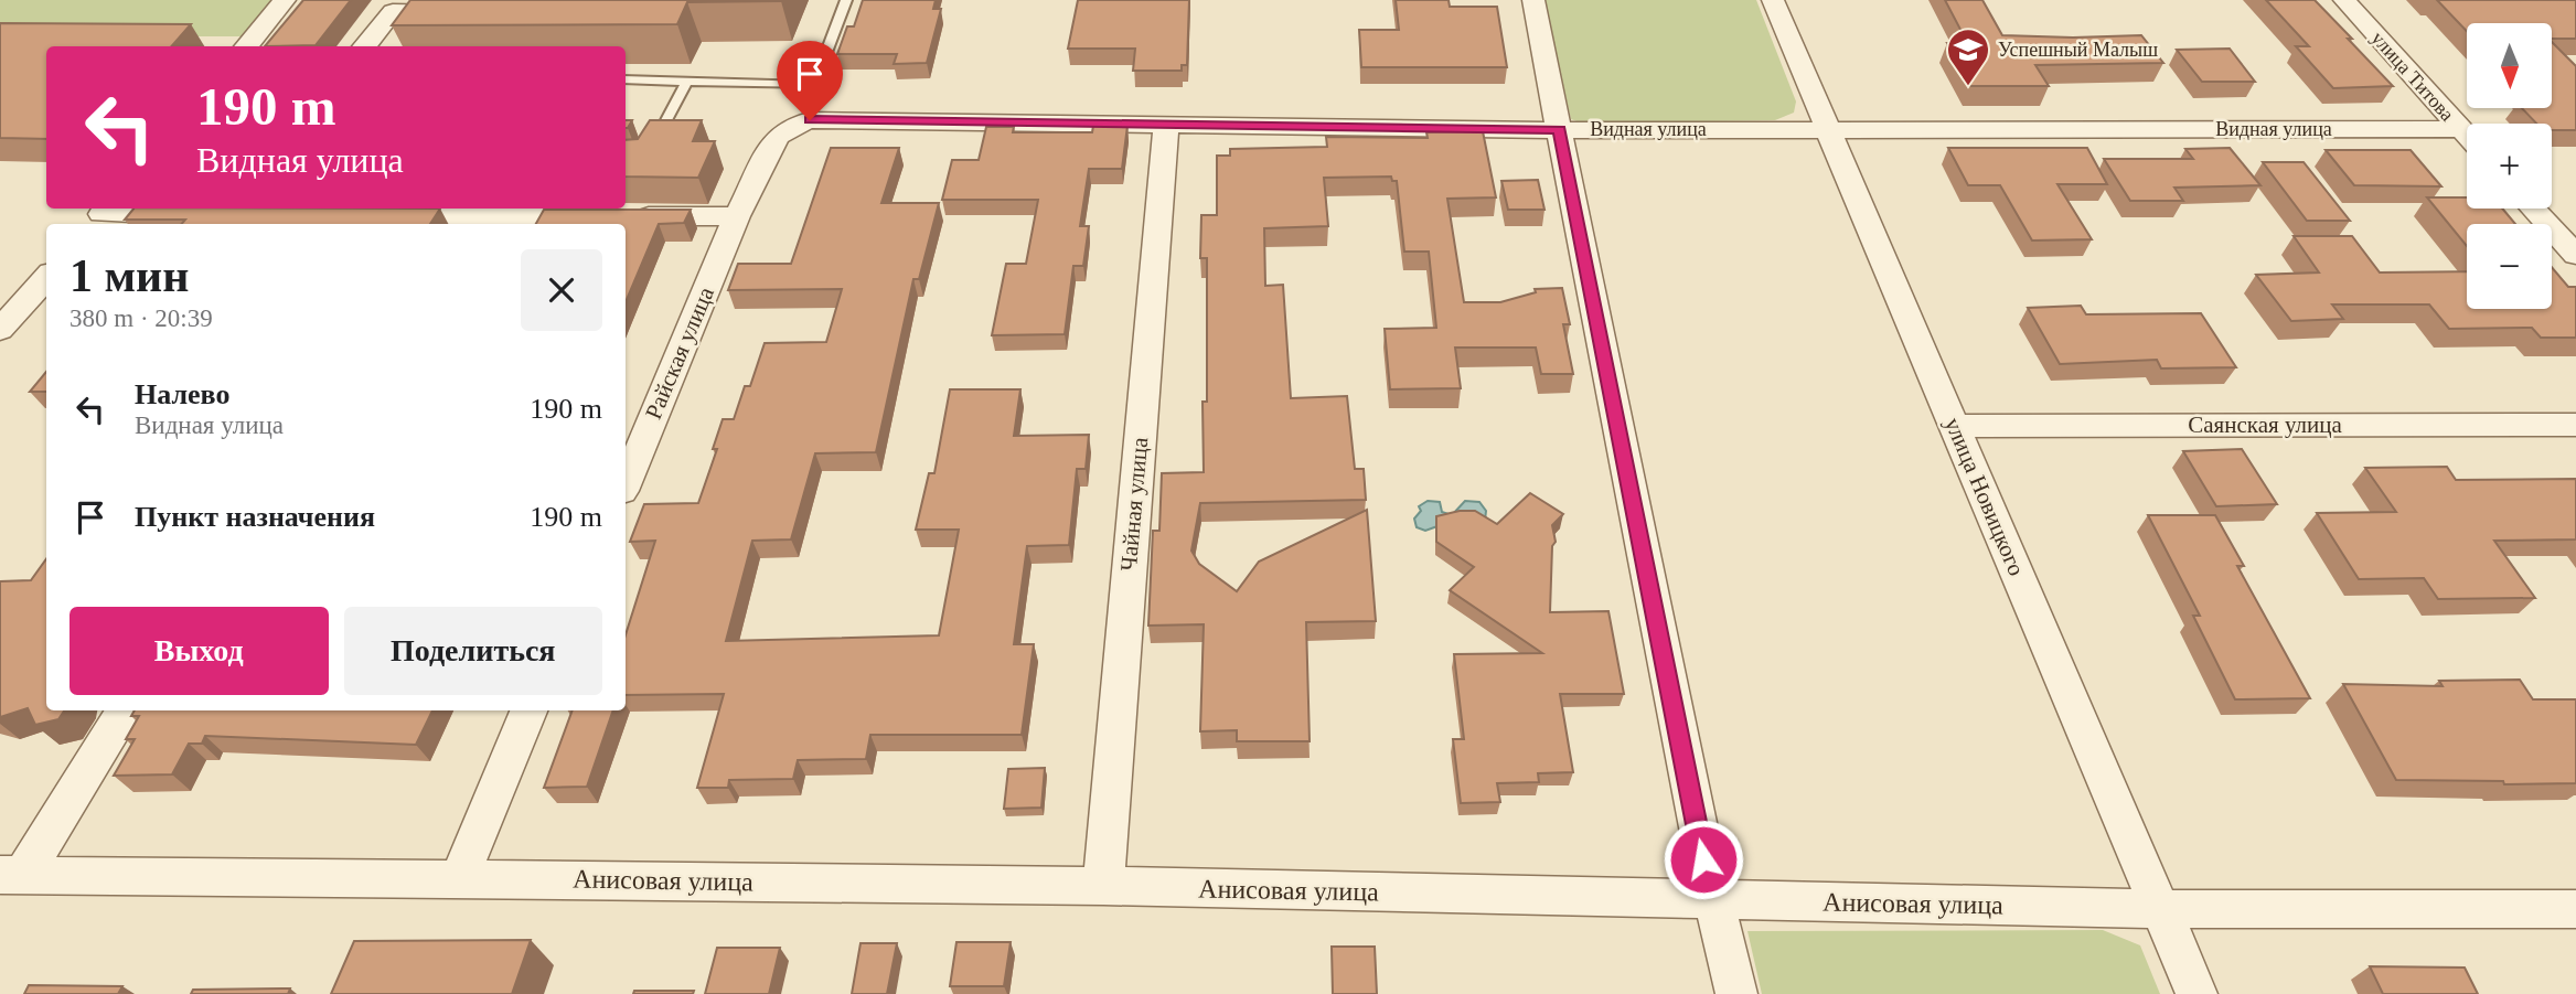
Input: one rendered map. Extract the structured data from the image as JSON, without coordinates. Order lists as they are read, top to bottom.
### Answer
{
  "streets": {
    "street": [
      "улица Титова",
      "Видная улица",
      "Райская улица",
      "Саянская улица",
      "улица Новицкого",
      "Чайная улица",
      "Анисовая улица"
    ]
  },
  "crossings": [
    ["улица Титова", "Видная улица"],
    ["Видная улица", "Райская улица"],
    ["Видная улица", "улица Новицкого"],
    ["Видная улица", "Чайная улица"],
    ["Саянская улица", "улица Новицкого"],
    ["улица Новицкого", "Анисовая улица"],
    ["Чайная улица", "Анисовая улица"]
  ],
  "places": {
    "school or university": ["Успешный Малыш"]
  },
  "north": "bottom",
  "page": {
    "map_buttons": ["+", "−"],
    "turn": ["190 m", "Видная улица"],
    "heading": ["1 мин", "380 m · 20:39"],
    "list": [
      {
        "name": "Налево",
        "note": "Видная улица",
        "value": "190 m"
      },
      {
        "name": "Пункт назначения",
        "value": "190 m"
      }
    ],
    "buttons": ["Выход", "Поделиться"]
  }
}
